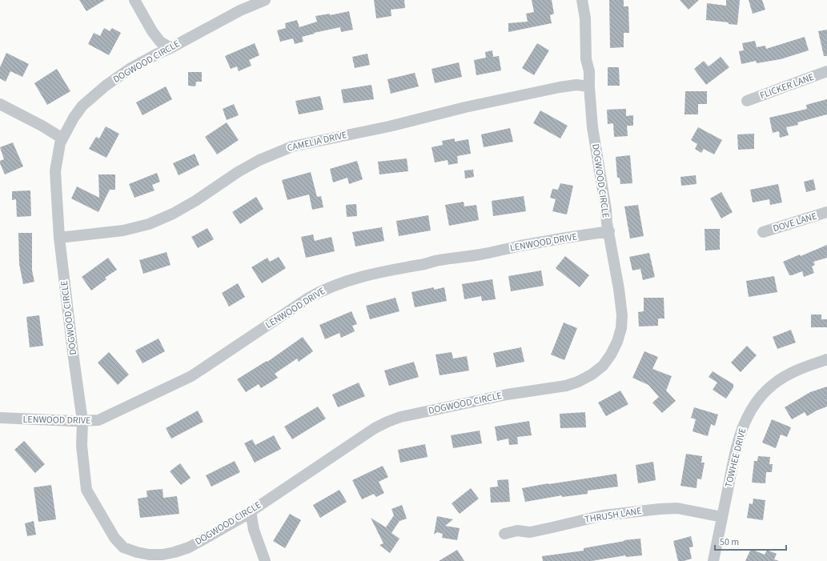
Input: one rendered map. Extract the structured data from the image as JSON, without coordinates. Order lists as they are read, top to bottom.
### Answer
{
  "streets": {
    "street": [
      "DOGWOOD CIRCLE",
      "FLICKER LANE",
      "CAMELIA DRIVE",
      "DOVE LANE",
      "LENWOOD DRIVE",
      "TOWHEE DRIVE",
      "THRUSH LANE"
    ]
  },
  "crossings": [
    ["DOGWOOD CIRCLE", "CAMELIA DRIVE"],
    ["DOGWOOD CIRCLE", "LENWOOD DRIVE"],
    ["TOWHEE DRIVE", "THRUSH LANE"]
  ],
  "scale_bar": "50 m"
}
